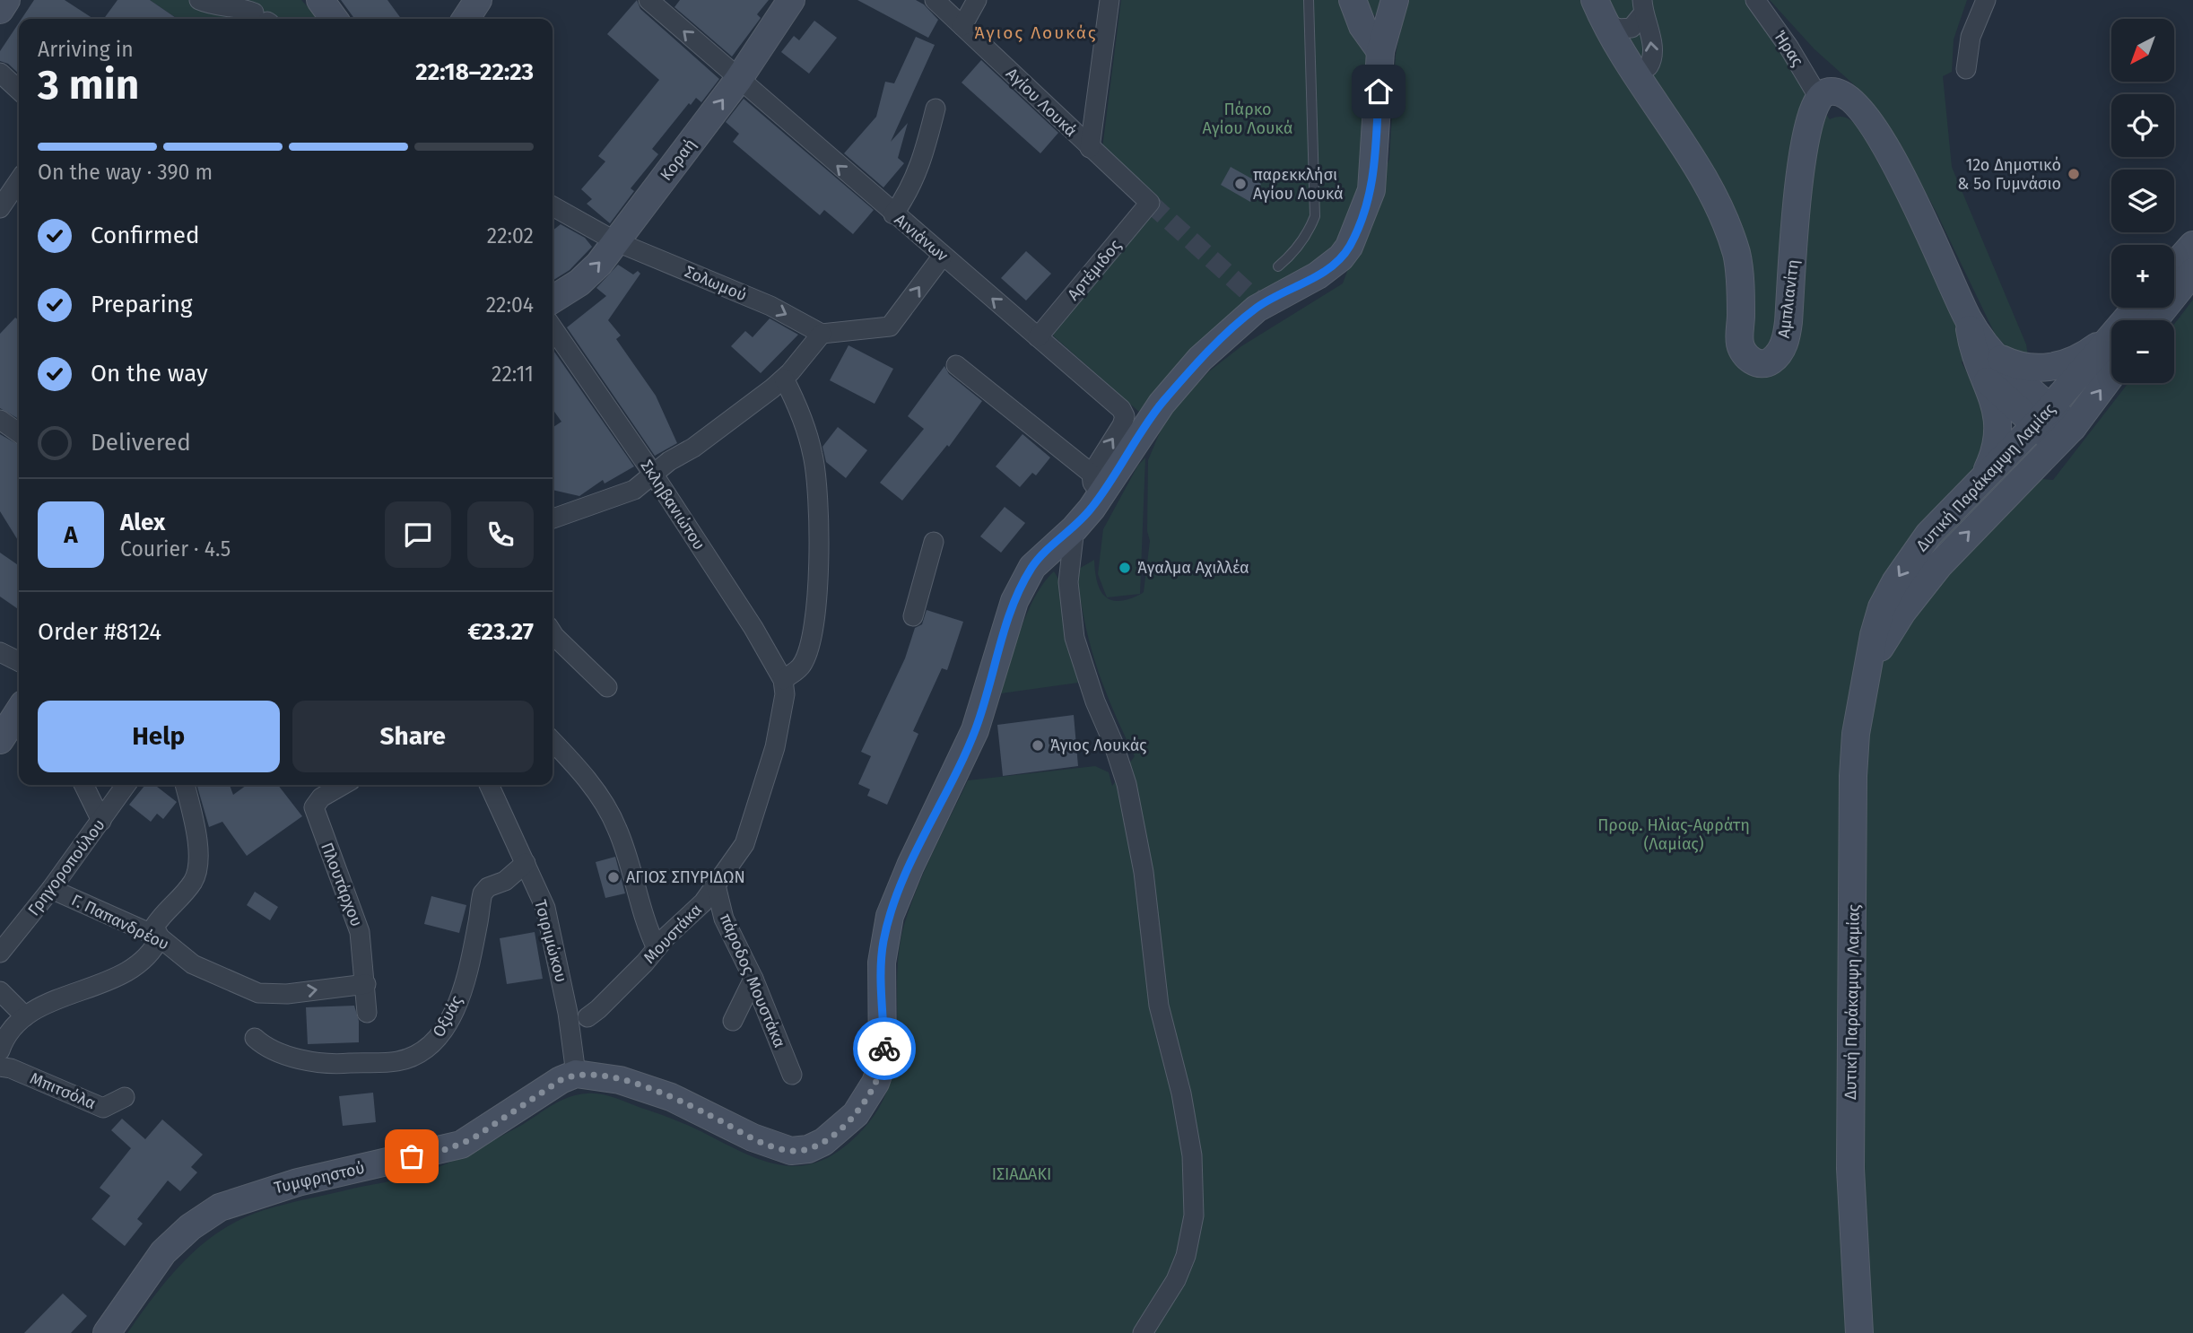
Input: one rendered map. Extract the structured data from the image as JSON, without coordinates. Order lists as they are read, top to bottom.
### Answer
{
  "streets": {
    "street": [
      "Ήρας",
      "Αγίου Λουκά",
      "Κοραή",
      "Αινιάνων",
      "Αρτέμιδος",
      "Σολωμού",
      "Αμπλιανίτη",
      "Δυτική Παράκαμψη Λαμίας",
      "Σκληβανιώτου",
      "Γρηγοροπούλου",
      "Πλουτάρχου",
      "Γ. Παπανδρέου",
      "Μουστάκα",
      "Τσιριμώκου",
      "πάροδος Μουστάκα",
      "Οξυάς",
      "Μπιτσόλα",
      "Τυμφρηστού"
    ]
  },
  "crossings": [
    ["Ήρας", "Αμπλιανίτη"],
    ["Αγίου Λουκά", "Αρτέμιδος"],
    ["Κοραή", "Αινιάνων"],
    ["Κοραή", "Σολωμού"],
    ["Αινιάνων", "Αρτέμιδος"],
    ["Σκληβανιώτου", "Μουστάκα"],
    ["Γρηγοροπούλου", "Γ. Παπανδρέου"],
    ["Πλουτάρχου", "Γ. Παπανδρέου"],
    ["Μουστάκα", "πάροδος Μουστάκα"],
    ["Τσιριμώκου", "Οξυάς"],
    ["Τσιριμώκου", "Τυμφρηστού"]
  ],
  "one_way": ["Αινιάνων", "Σολωμού", "Γ. Παπανδρέου"],
  "districts": ["Άγιος Λουκάς"],
  "parks": ["Πάρκο Αγίου Λουκά", "Προφ. Ηλίας-Αφράτη (Λαμίας)", "ΙΣΙΑΔΑΚΙ"],
  "places": [
    "12ο Δημοτικό & 5ο Γυμνάσιο",
    "παρεκκλήσι Αγίου Λουκά",
    "Άγαλμα Αχιλλέα",
    "Άγιος Λουκάς",
    "ΑΓΙΟΣ ΣΠΥΡΙΔΩΝ"
  ],
  "north": "bottom left",
  "page": {
    "map_buttons": ["+", "−"],
    "heading": ["3 min", "Arriving in", "22:18–22:23"],
    "panel": [
      "Alex",
      "Courier · 4.5",
      "Order #8124",
      "€23.27"
    ],
    "bar": "On the way · 390 m",
    "list": [
      ["Confirmed", "22:02"],
      ["Preparing", "22:04"],
      ["On the way", "22:11"],
      "Delivered"
    ],
    "round": "A",
    "buttons": ["Help", "Share"]
  }
}
